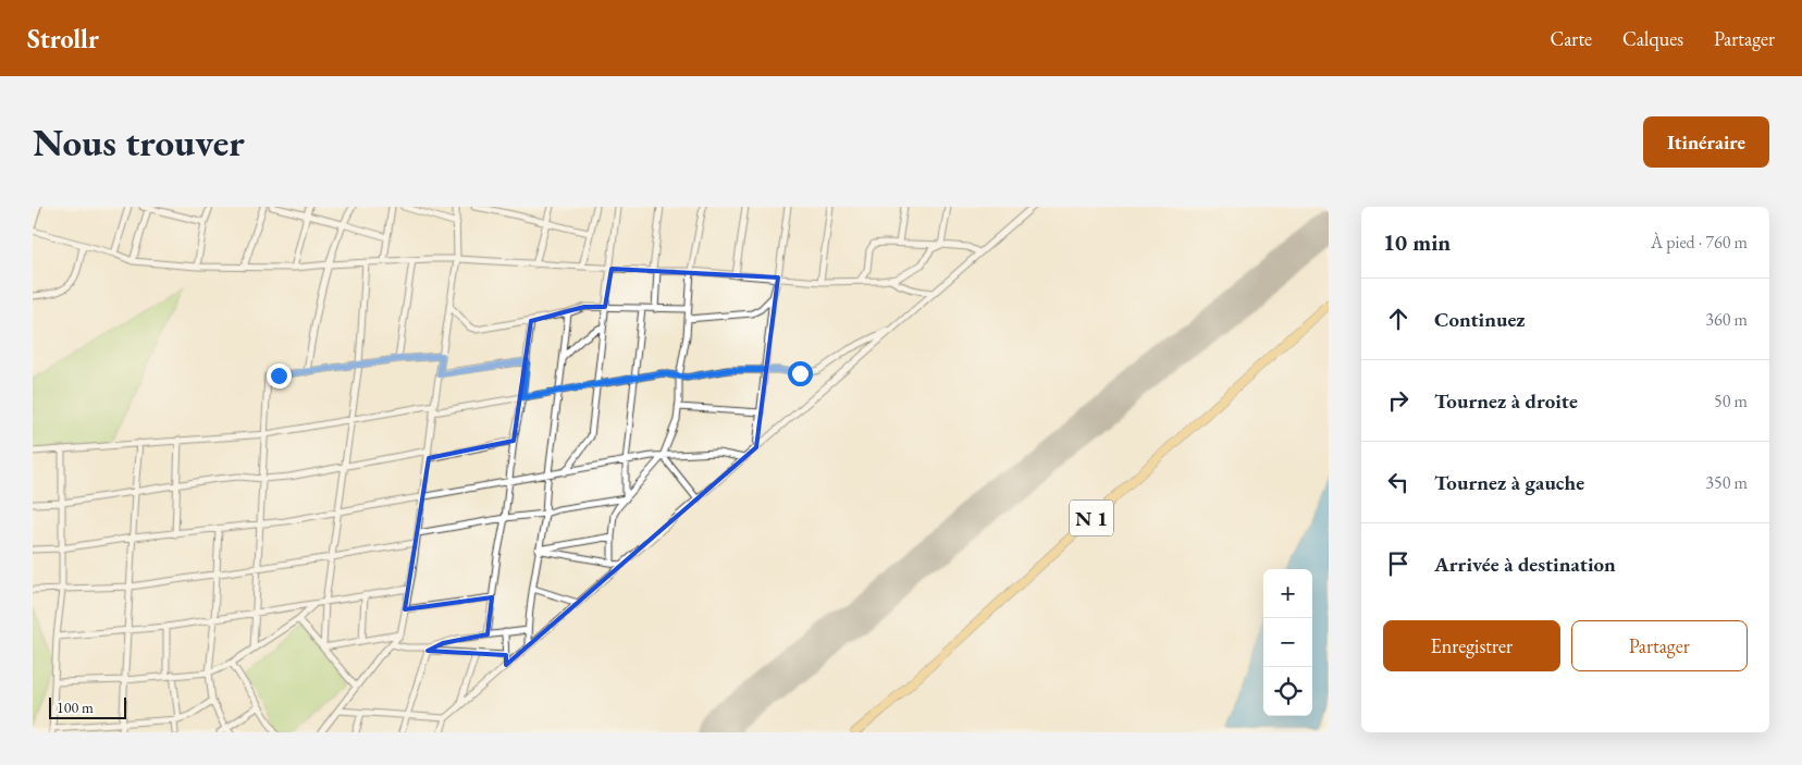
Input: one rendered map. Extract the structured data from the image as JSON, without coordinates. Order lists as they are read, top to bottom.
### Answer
{
  "streets": {
    "highway": ["N 1"]
  },
  "scale_bar": "100 m",
  "page": {
    "header": "Strollr",
    "nav": ["Carte", "Calques", "Partager"],
    "buttons": [
      "Itinéraire",
      ["Enregistrer", "Partager"]
    ],
    "title": "Nous trouver",
    "heading": ["10 min", "À pied · 760 m"],
    "list": [
      ["Continuez", "360 m"],
      ["Tournez à droite", "50 m"],
      ["Tournez à gauche", "350 m"],
      "Arrivée à destination"
    ],
    "map_buttons": ["+", "−"],
    "scale": "100 m"
  }
}
